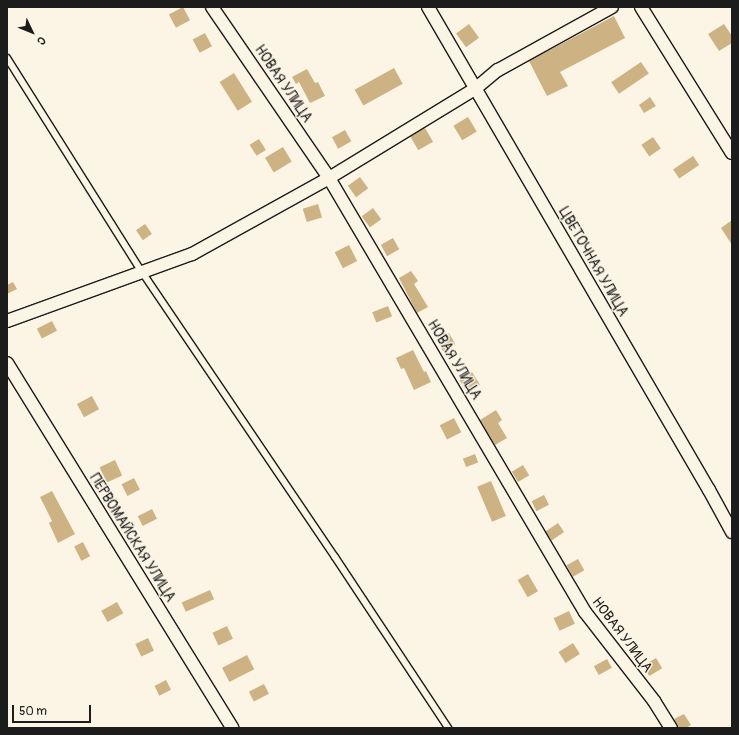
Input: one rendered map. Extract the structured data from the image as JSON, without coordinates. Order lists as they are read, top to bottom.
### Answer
{
  "streets": {
    "street": ["НОВАЯ УЛИЦА", "ЦВЕТОЧНАЯ УЛИЦА", "ПЕРВОМАЙСКАЯ УЛИЦА"]
  },
  "scale_bar": "50 m",
  "north": "bottom right"
}
